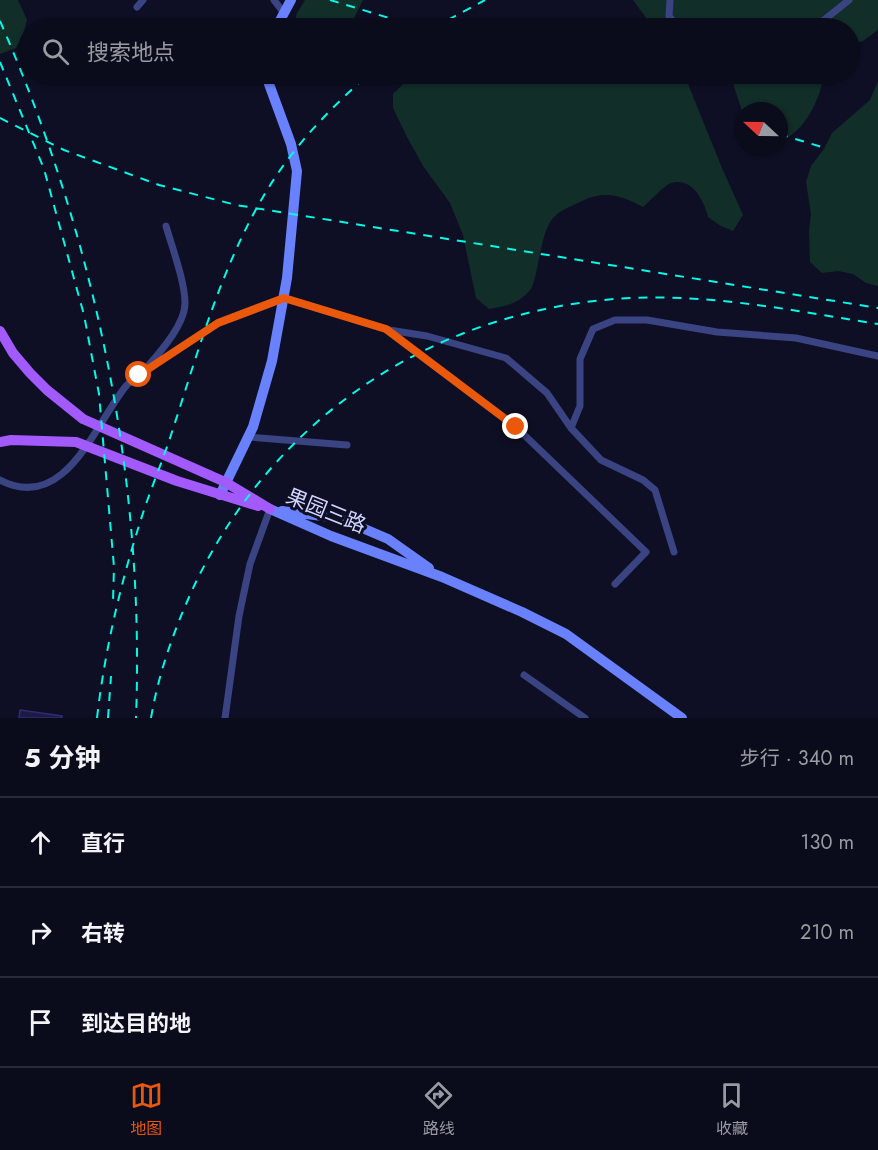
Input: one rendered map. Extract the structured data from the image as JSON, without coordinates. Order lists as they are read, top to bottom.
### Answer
{
  "streets": {
    "street": ["果园三路"]
  },
  "north": "left",
  "page": {
    "search": "搜索地点",
    "heading": ["5 分钟", "步行 · 340 m"],
    "list": [
      ["直行", "130 m"],
      ["右转", "210 m"],
      "到达目的地"
    ],
    "nav": ["地图", "路线", "收藏"]
  }
}
